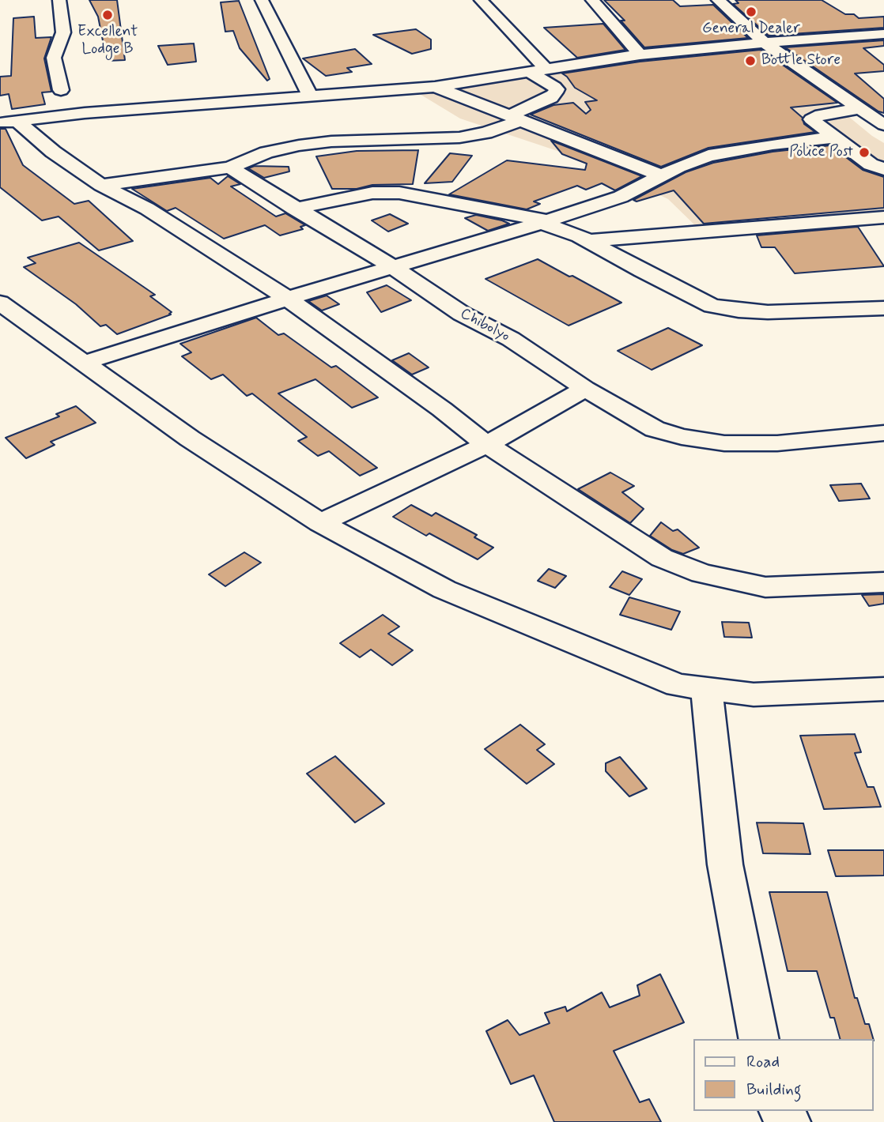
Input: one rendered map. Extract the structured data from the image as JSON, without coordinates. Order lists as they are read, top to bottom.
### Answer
{
  "streets": {
    "street": ["Chibolyo"]
  },
  "places": [
    "General Dealer",
    "Excellent Lodge B",
    "Bottle Store",
    "Police Post"
  ],
  "legend": ["Road", "Building"]
}
